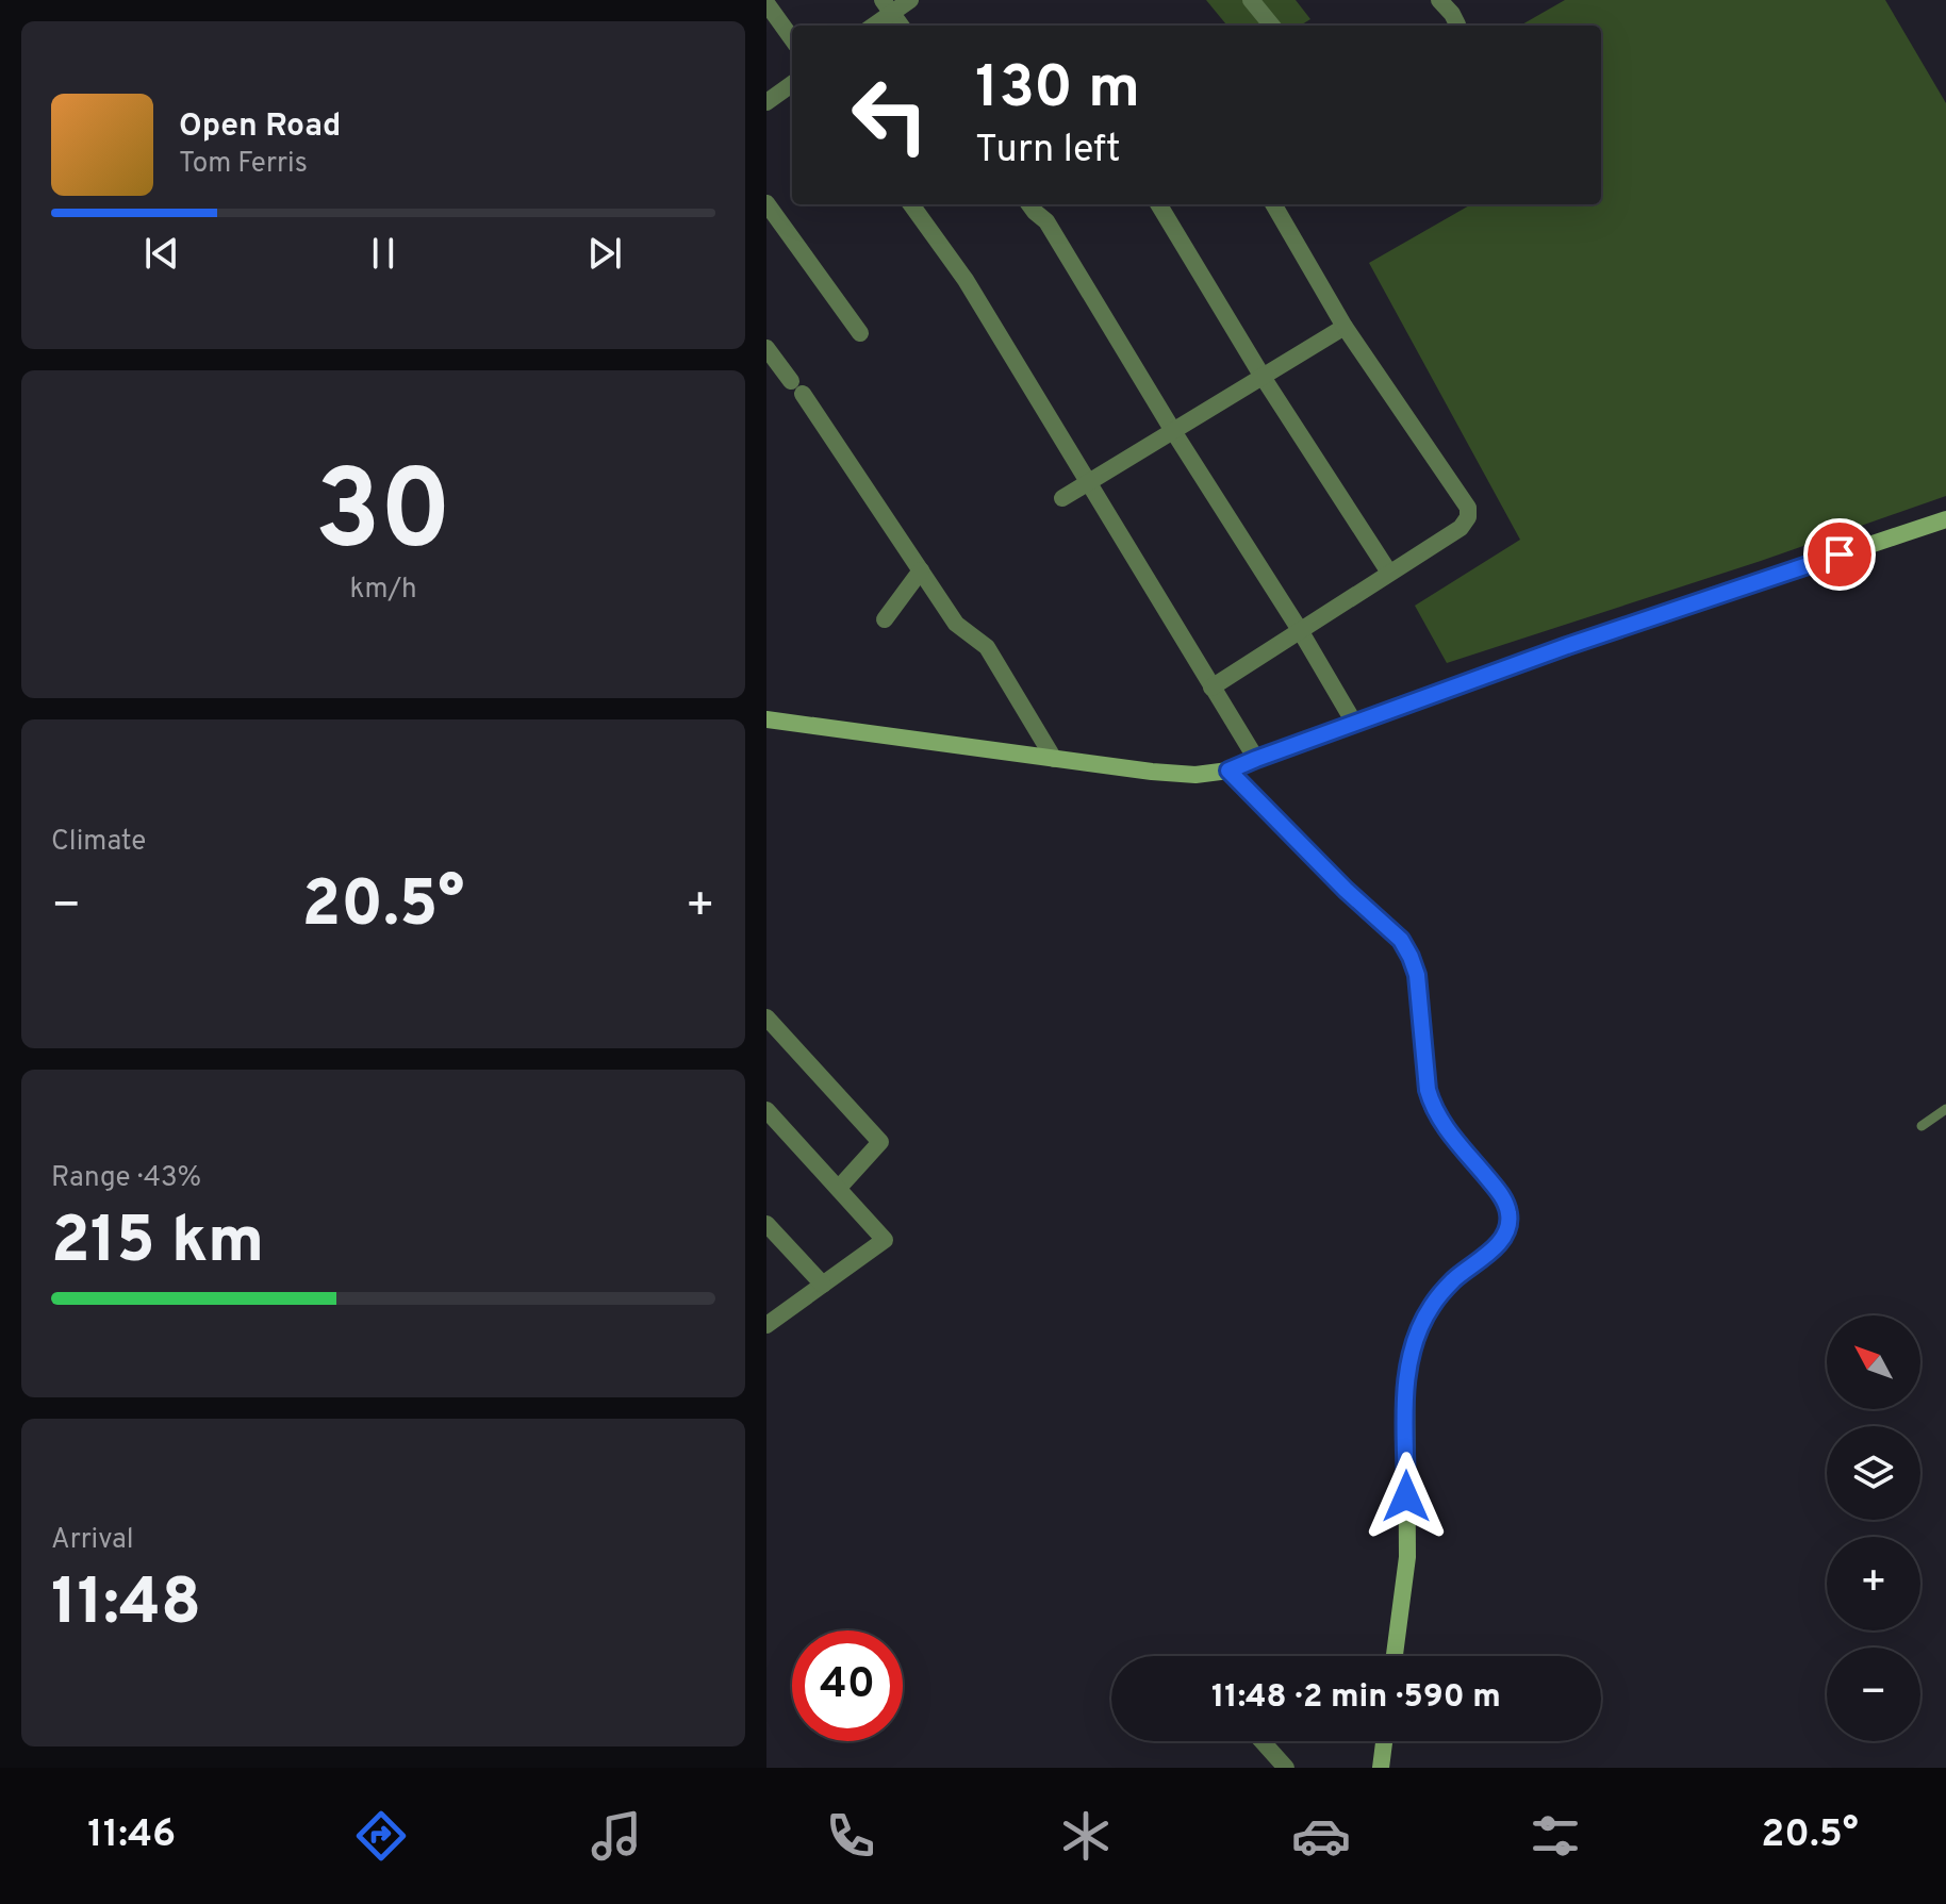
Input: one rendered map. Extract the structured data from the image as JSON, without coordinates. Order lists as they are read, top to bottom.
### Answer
{
  "north": "top left",
  "page": {
    "turn": ["130 m", "Turn left"],
    "song": ["Open Road", "Tom Ferris"],
    "tile": [
      ["30", "km/h"],
      "Climate",
      ["Range · 43%", "215 km"],
      ["Arrival", "11:48"]
    ],
    "heat": ["−", "20.5°", "+"],
    "map_buttons": ["+", "−"],
    "limit": "40",
    "trip": "11:48 · 2 min · 590 m",
    "tabs": ["11:46", "20.5°"]
  }
}
